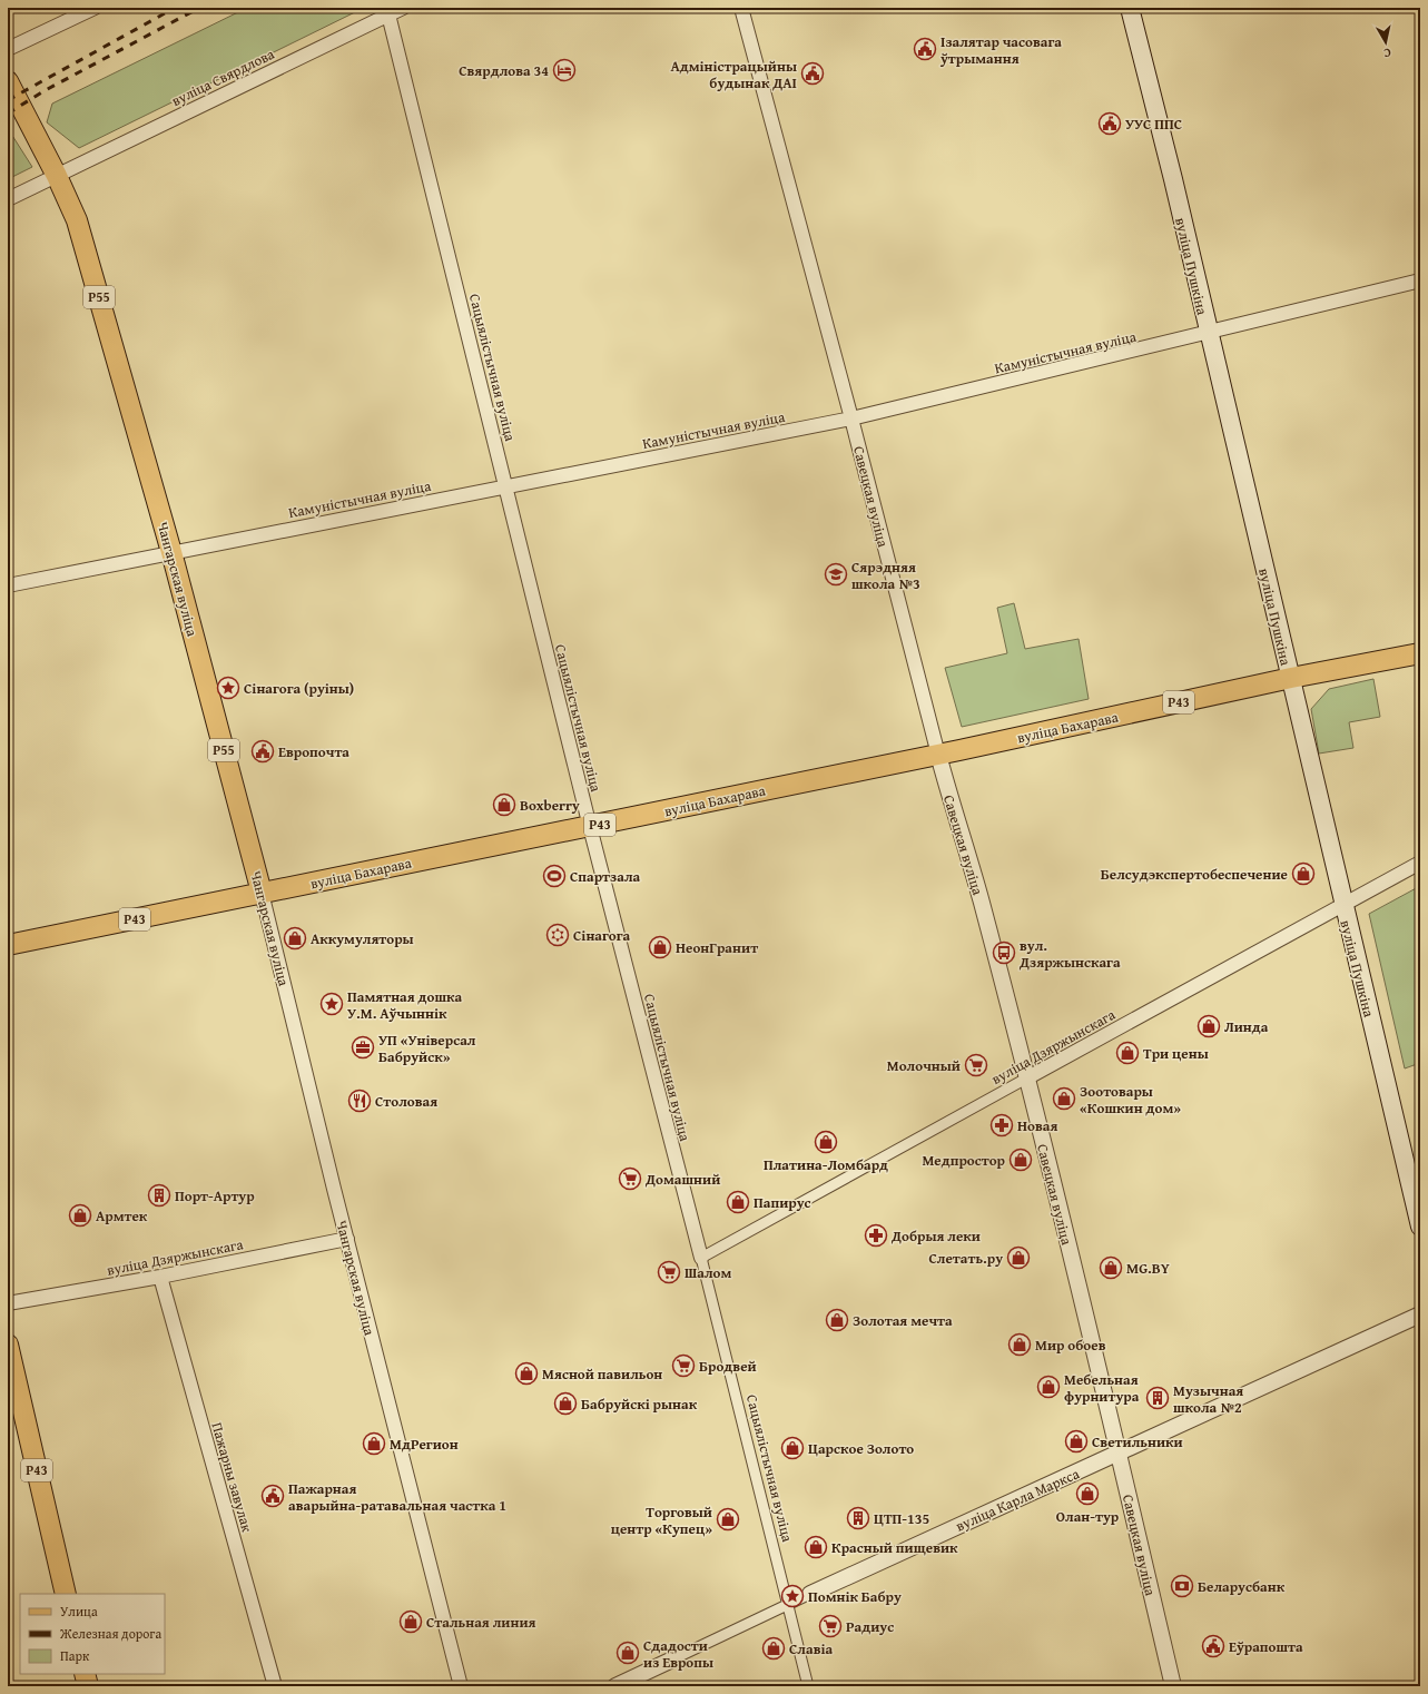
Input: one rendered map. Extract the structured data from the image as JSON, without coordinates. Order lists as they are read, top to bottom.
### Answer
{
  "streets": {
    "main road": [
      "вуліца Пушкіна",
      "Р55",
      "Чангарская вуліца",
      "Р43",
      "вуліца Бахарава"
    ],
    "street": [
      "вуліца Свярдлова",
      "Камуністычная вуліца",
      "Сацыялістычная вуліца",
      "Савецкая вуліца",
      "вуліца Дзяржынскага",
      "Пажарны завулак",
      "вуліца Карла Маркса"
    ]
  },
  "crossings": [
    ["вуліца Свярдлова", "Р55"],
    ["вуліца Свярдлова", "Сацыялістычная вуліца"],
    ["вуліца Свярдлова", "Чангарская вуліца"],
    ["вуліца Пушкіна", "Камуністычная вуліца"],
    ["вуліца Пушкіна", "вуліца Бахарава"],
    ["вуліца Пушкіна", "вуліца Дзяржынскага"],
    ["Р55", "Чангарская вуліца"],
    ["Камуністычная вуліца", "Сацыялістычная вуліца"],
    ["Камуністычная вуліца", "Савецкая вуліца"],
    ["Камуністычная вуліца", "Чангарская вуліца"],
    ["Сацыялістычная вуліца", "вуліца Бахарава"],
    ["Сацыялістычная вуліца", "вуліца Дзяржынскага"],
    ["Сацыялістычная вуліца", "вуліца Карла Маркса"],
    ["Савецкая вуліца", "вуліца Бахарава"],
    ["Савецкая вуліца", "вуліца Дзяржынскага"],
    ["Савецкая вуліца", "вуліца Карла Маркса"],
    ["Чангарская вуліца", "вуліца Бахарава"],
    ["Чангарская вуліца", "вуліца Дзяржынскага"],
    ["вуліца Дзяржынскага", "Пажарны завулак"]
  ],
  "places": {
    "public building": [
      "Ізалятар часовага ўтрымання",
      "Адміністрацыйны будынак ДАІ",
      "УУС ППС",
      "Европочта",
      "Пажарная аварыйна-ратавальная частка 1",
      "Еўрапошта"
    ],
    "hotel": ["Свярдлова 34"],
    "school or university": ["Сярэдняя школа №3"],
    "place": ["Сінагога (руіны)", "Памятная дошка У.М. Аўчыннік", "Помнік Бабру"],
    "shop": [
      "Boxberry",
      "Белсудэкспертобеспечение",
      "Аккумуляторы",
      "НеонГранит",
      "Линда",
      "Три цены",
      "Зоотовары «Кошкин дом»",
      "Платина-Ломбард",
      "Медпростор",
      "Папирус",
      "Армтек",
      "Слетать.ру",
      "MG.BY",
      "Золотая мечта",
      "Мир обоев",
      "Мясной павильон",
      "Мебельная фурнитура",
      "Бабруйскі рынак",
      "Светильники",
      "МдРегион",
      "Царское Золото",
      "Олан-тур",
      "Торговый центр «Купец»",
      "Красный пищевик",
      "Стальная линия",
      "Славіа",
      "Сдадости из Европы"
    ],
    "sports": ["Спартзала"],
    "synagogue": ["Сінагога"],
    "bus stop": ["вул. Дзяржынскага"],
    "office": ["УП «Універсал Бабруйск»"],
    "supermarket": [
      "Молочный",
      "Домашний",
      "Шалом",
      "Бродвей",
      "Радиус"
    ],
    "restaurant": ["Столовая"],
    "pharmacy": ["Новая", "Добрыя леки"],
    "building": ["Порт-Артур", "Музычная школа №2", "ЦТП-135"],
    "bank": ["Беларусбанк"]
  },
  "legend": ["Улица", "Железная дорога", "Парк"],
  "north": "bottom"
}
